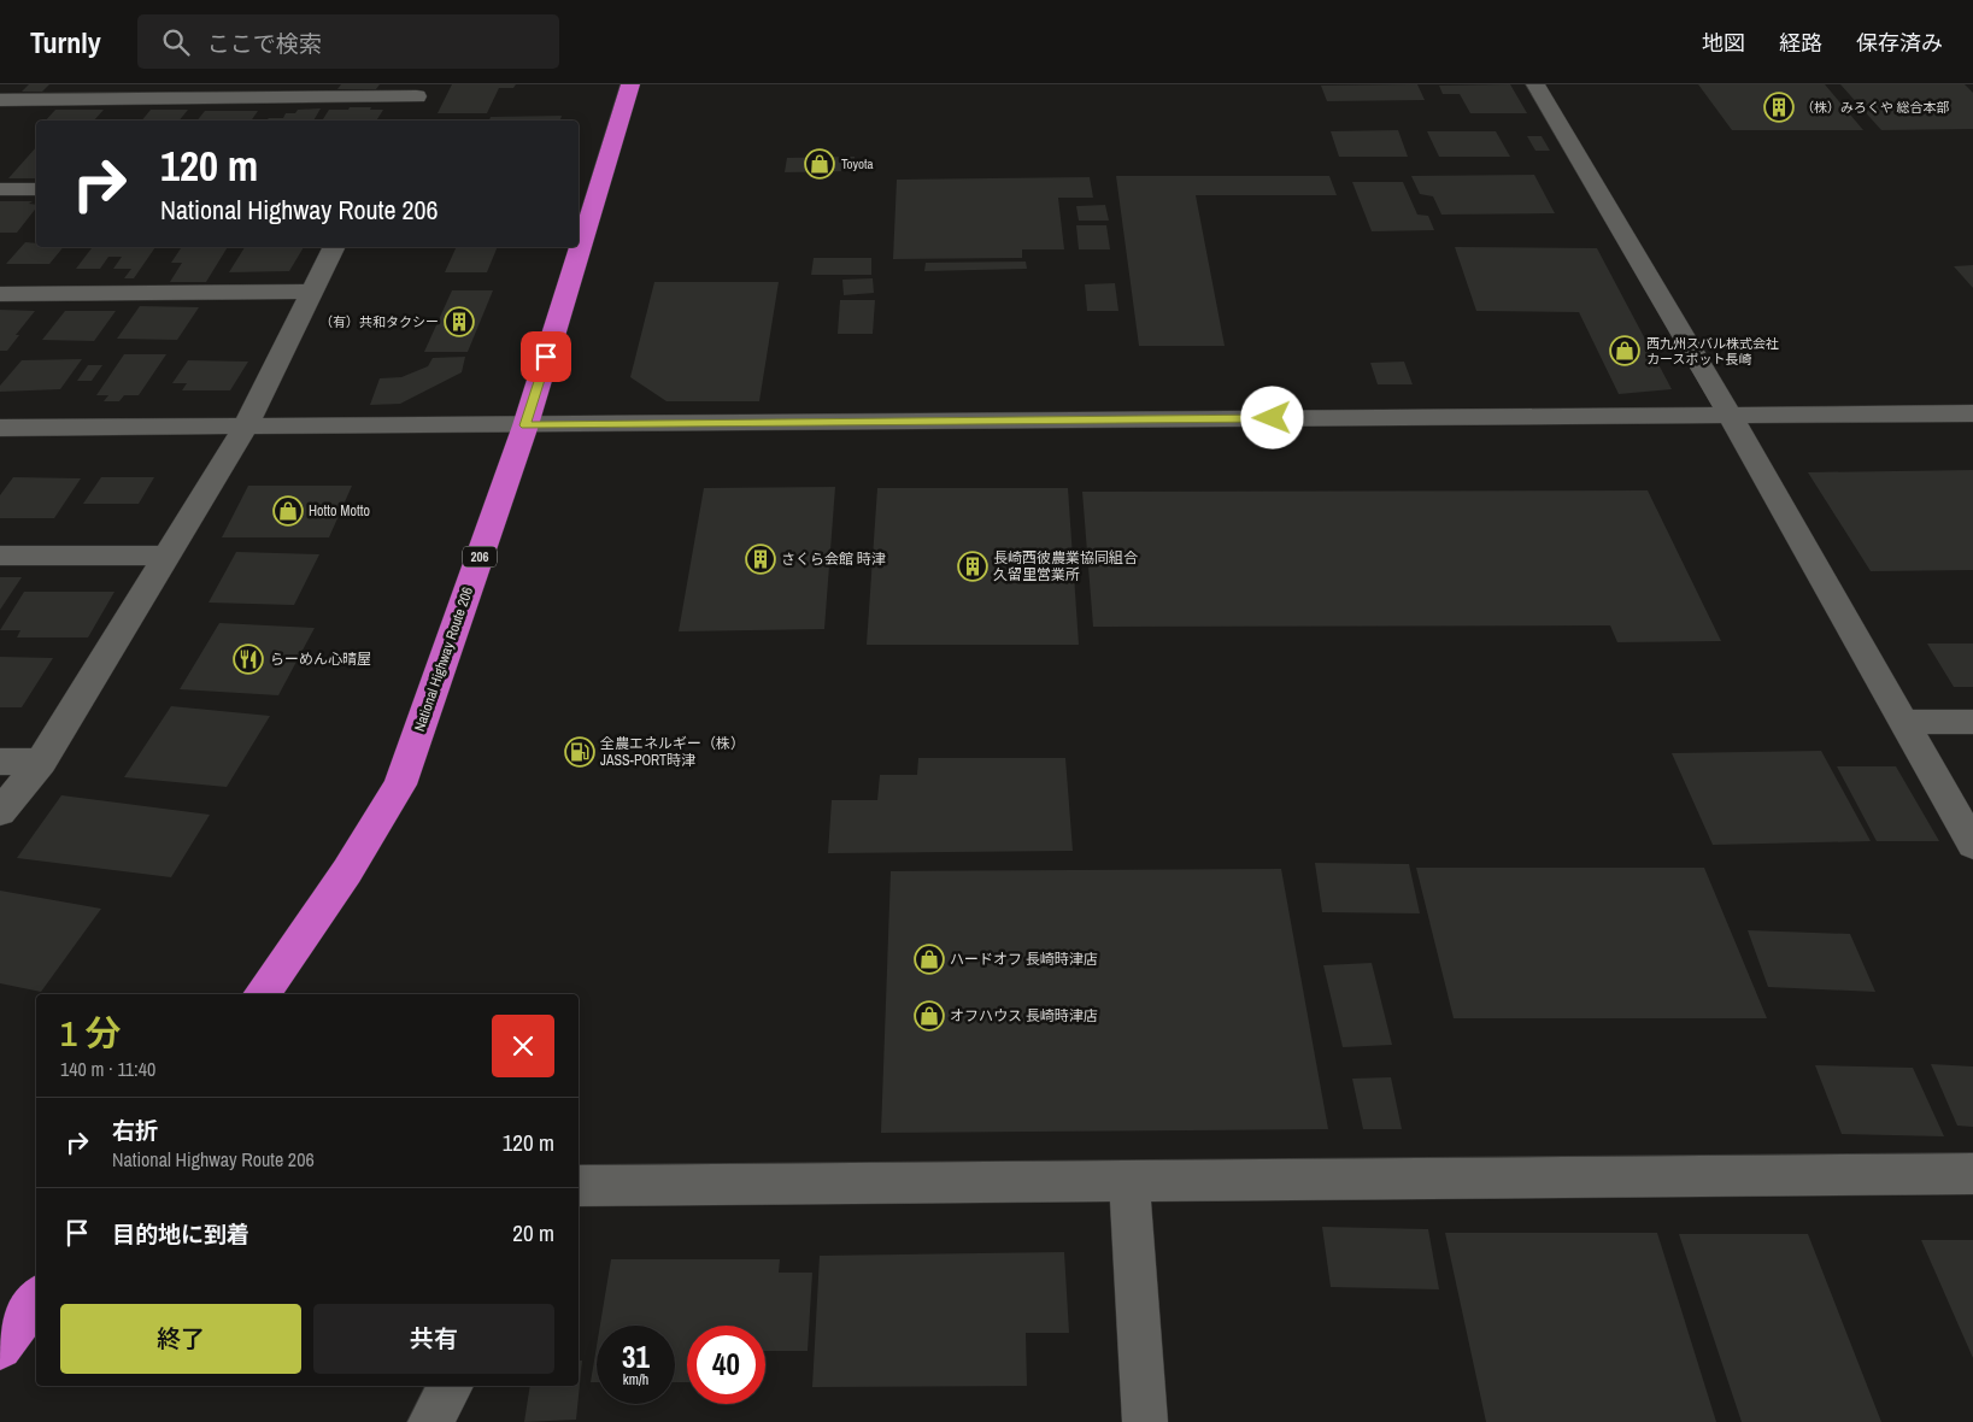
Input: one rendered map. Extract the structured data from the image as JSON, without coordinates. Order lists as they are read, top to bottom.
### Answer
{
  "streets": {
    "highway": ["206", "National Highway Route 206"]
  },
  "places": {
    "building": [
      "（株）みろくや 総合本部",
      "（有）共和タクシー",
      "さくら会館 時津",
      "長崎西彼農業協同組合 久留里営業所"
    ],
    "shop": [
      "Toyota",
      "西九州スバル株式会社 カースポット長崎",
      "Hotto Motto",
      "ハードオフ 長崎時津店",
      "オフハウス 長崎時津店"
    ],
    "restaurant": ["らーめん心晴屋"],
    "fuel station": ["全農エネルギー（株） JASS-PORT時津"]
  },
  "page": {
    "header": "Turnly",
    "search": "ここで検索",
    "nav": ["地図", "経路", "保存済み"],
    "turn": ["120 m", "National Highway Route 206"],
    "heading": ["1 分", "140 m · 11:40"],
    "list": [
      {
        "name": "右折",
        "note": "National Highway Route 206",
        "value": "120 m"
      },
      {
        "name": "目的地に到着",
        "value": "20 m"
      }
    ],
    "buttons": ["終了", "共有"],
    "speed": "31 km/h",
    "limit": "40"
  }
}
